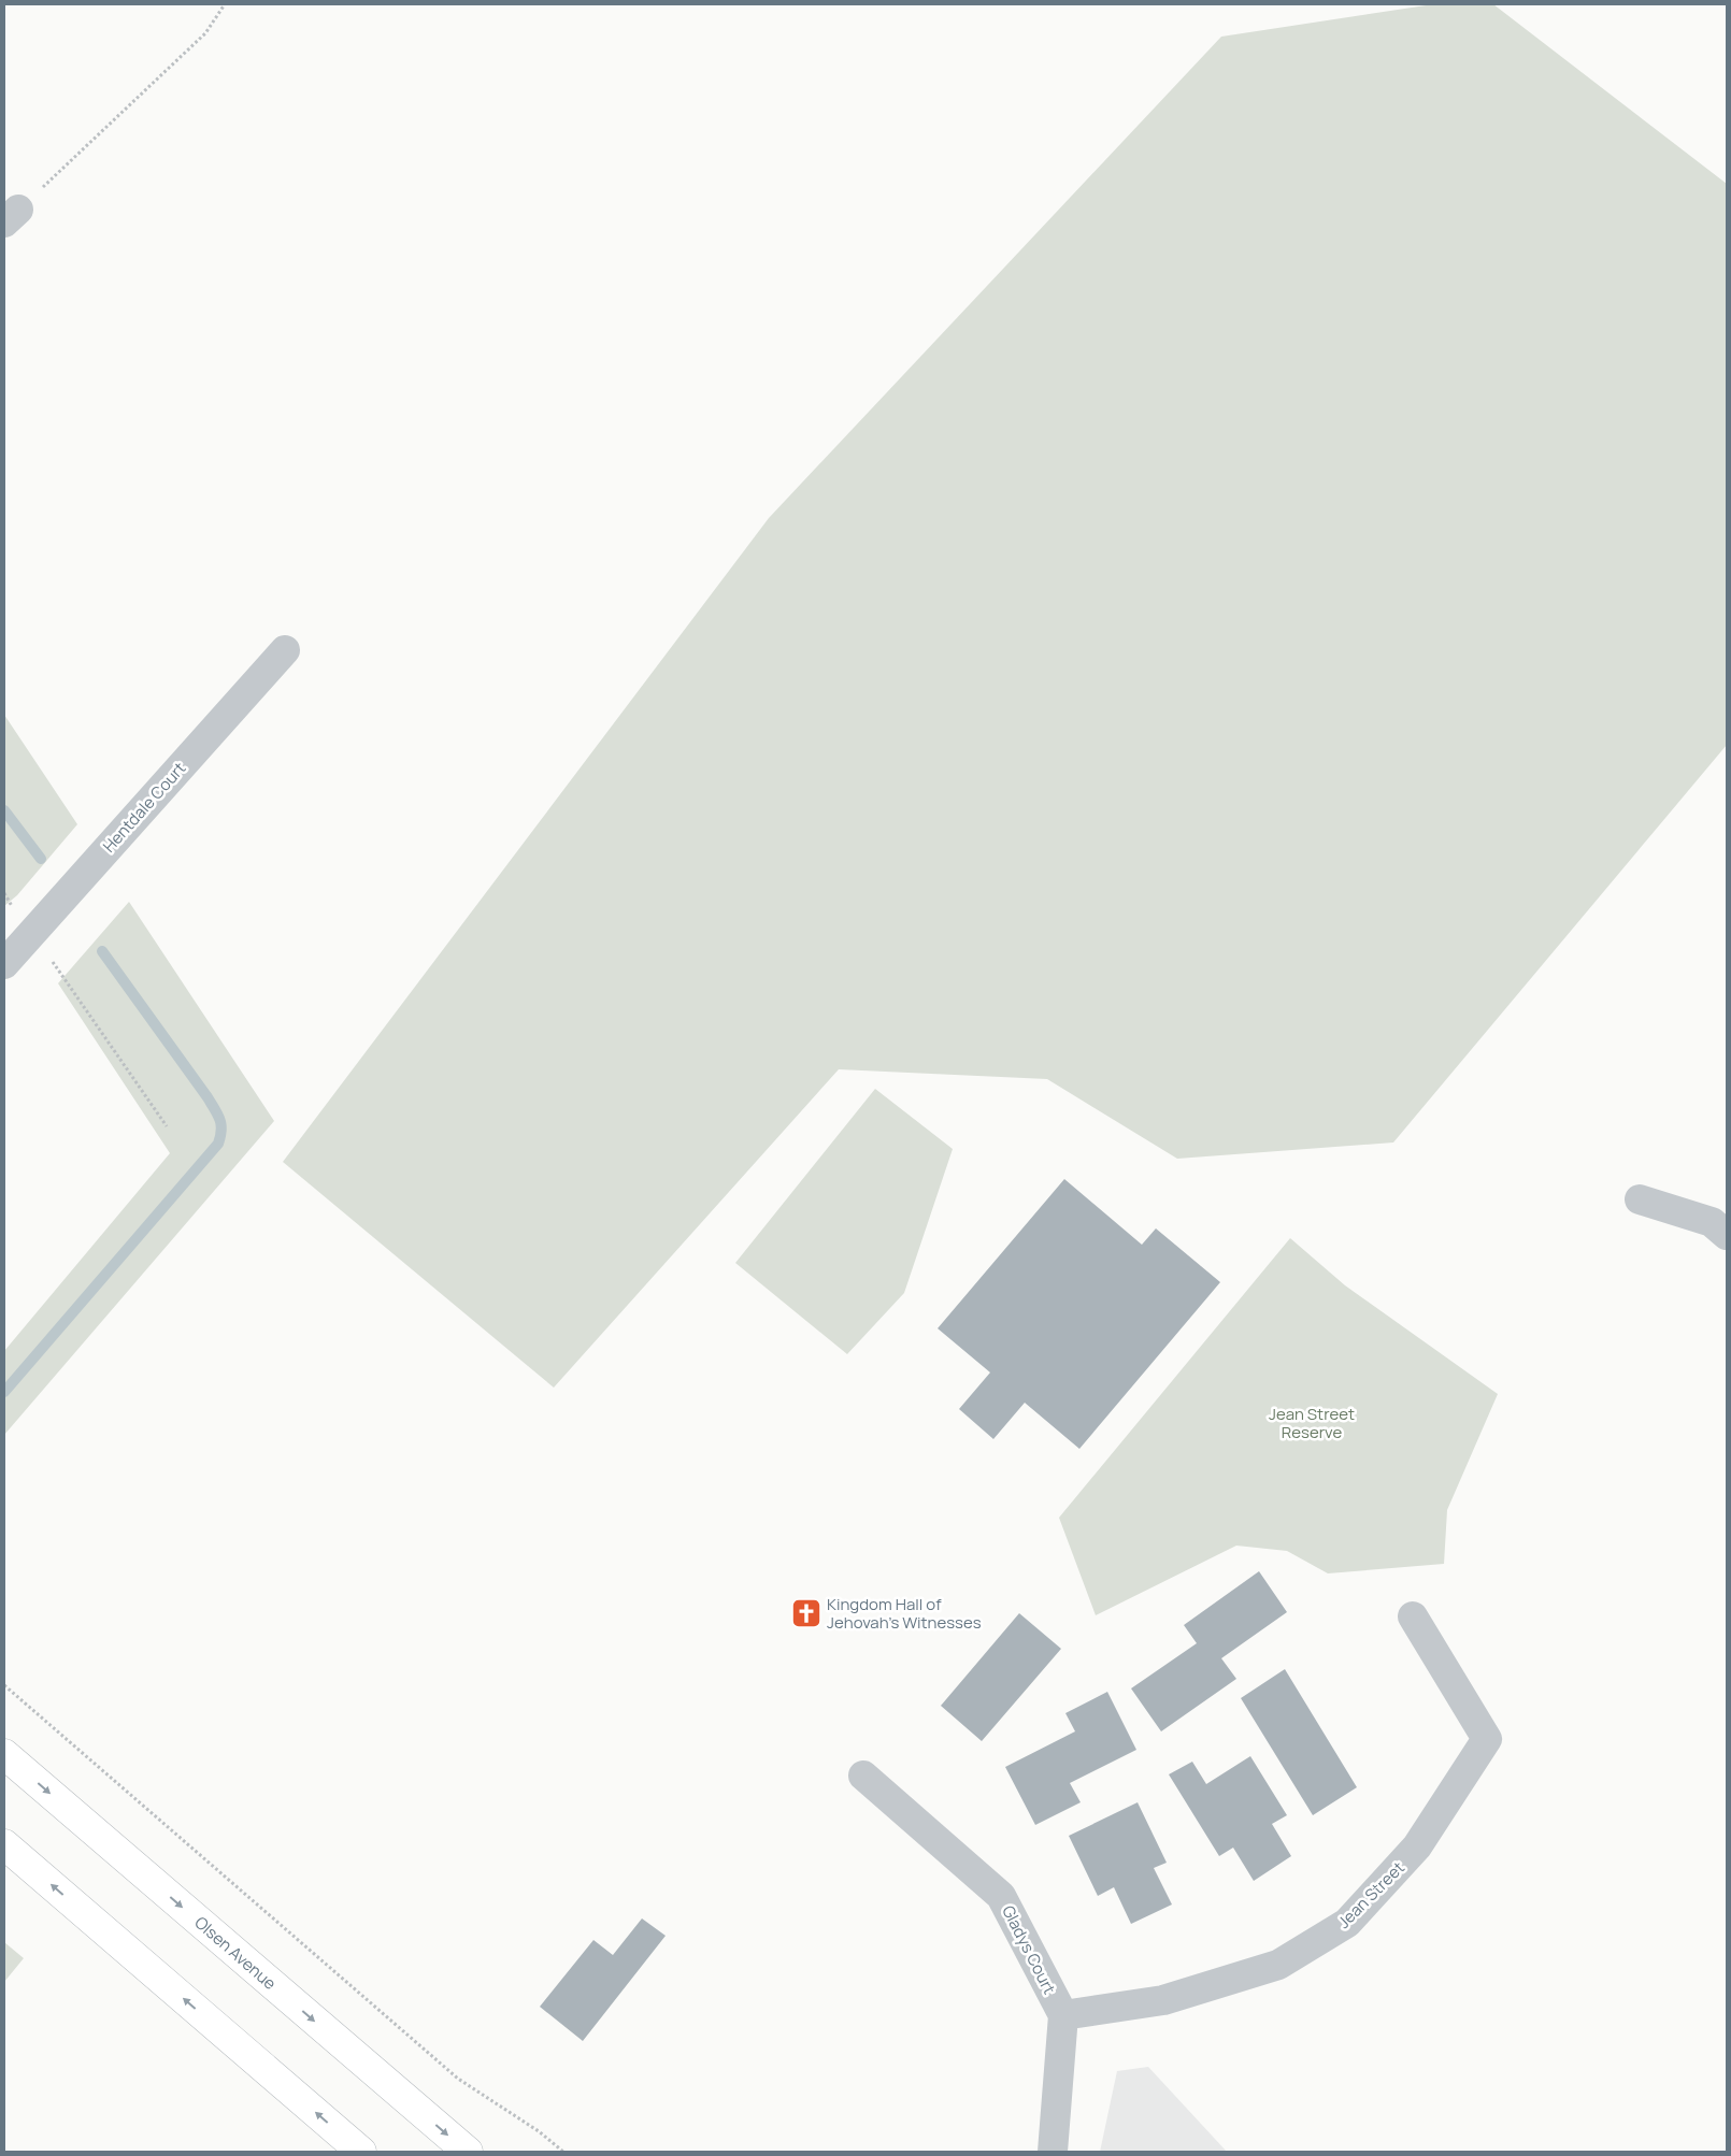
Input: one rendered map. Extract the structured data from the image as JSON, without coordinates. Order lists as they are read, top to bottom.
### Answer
{
  "streets": {
    "main road": ["Olsen Avenue"],
    "street": ["Hentdale Court", "Jean Street", "Gladys Court"]
  },
  "crossings": [
    ["Jean Street", "Gladys Court"]
  ],
  "parks": ["Jean Street Reserve"],
  "places": {
    "church": ["Kingdom Hall of Jehovah's Witnesses"]
  }
}
